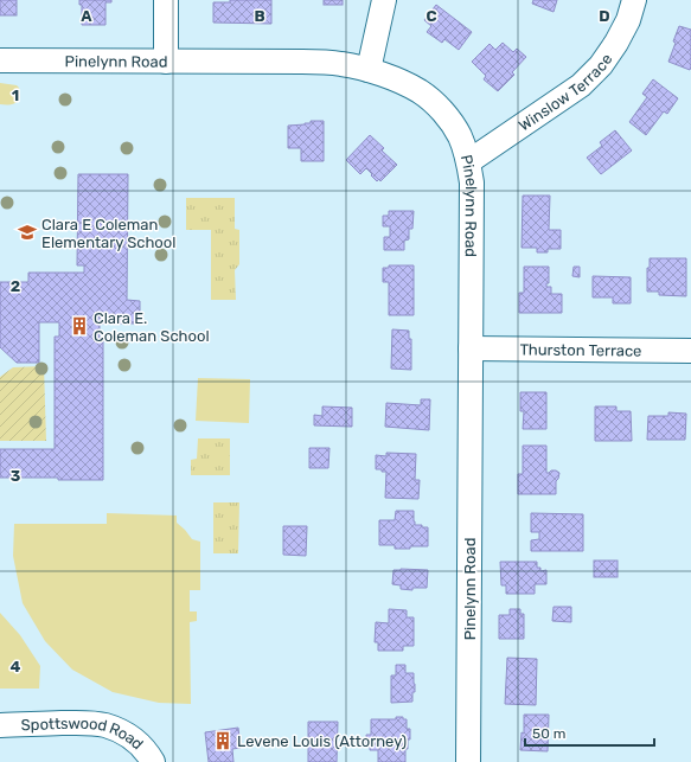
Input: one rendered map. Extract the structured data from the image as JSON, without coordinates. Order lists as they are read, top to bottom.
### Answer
{
  "streets": {
    "street": [
      "Pinelynn Road",
      "Winslow Terrace",
      "Thurston Terrace",
      "Spottswood Road"
    ]
  },
  "crossings": [
    ["Pinelynn Road", "Winslow Terrace"],
    ["Pinelynn Road", "Thurston Terrace"]
  ],
  "places": {
    "school or university": ["Clara E Coleman Elementary School"],
    "building": ["Clara E. Coleman School", "Levene Louis (Attorney)"]
  },
  "scale_bar": "50 m",
  "grid": {
    "columns": [
      "A",
      "B",
      "C",
      "D"
    ],
    "rows": [
      "1",
      "2",
      "3",
      "4"
    ]
  }
}
